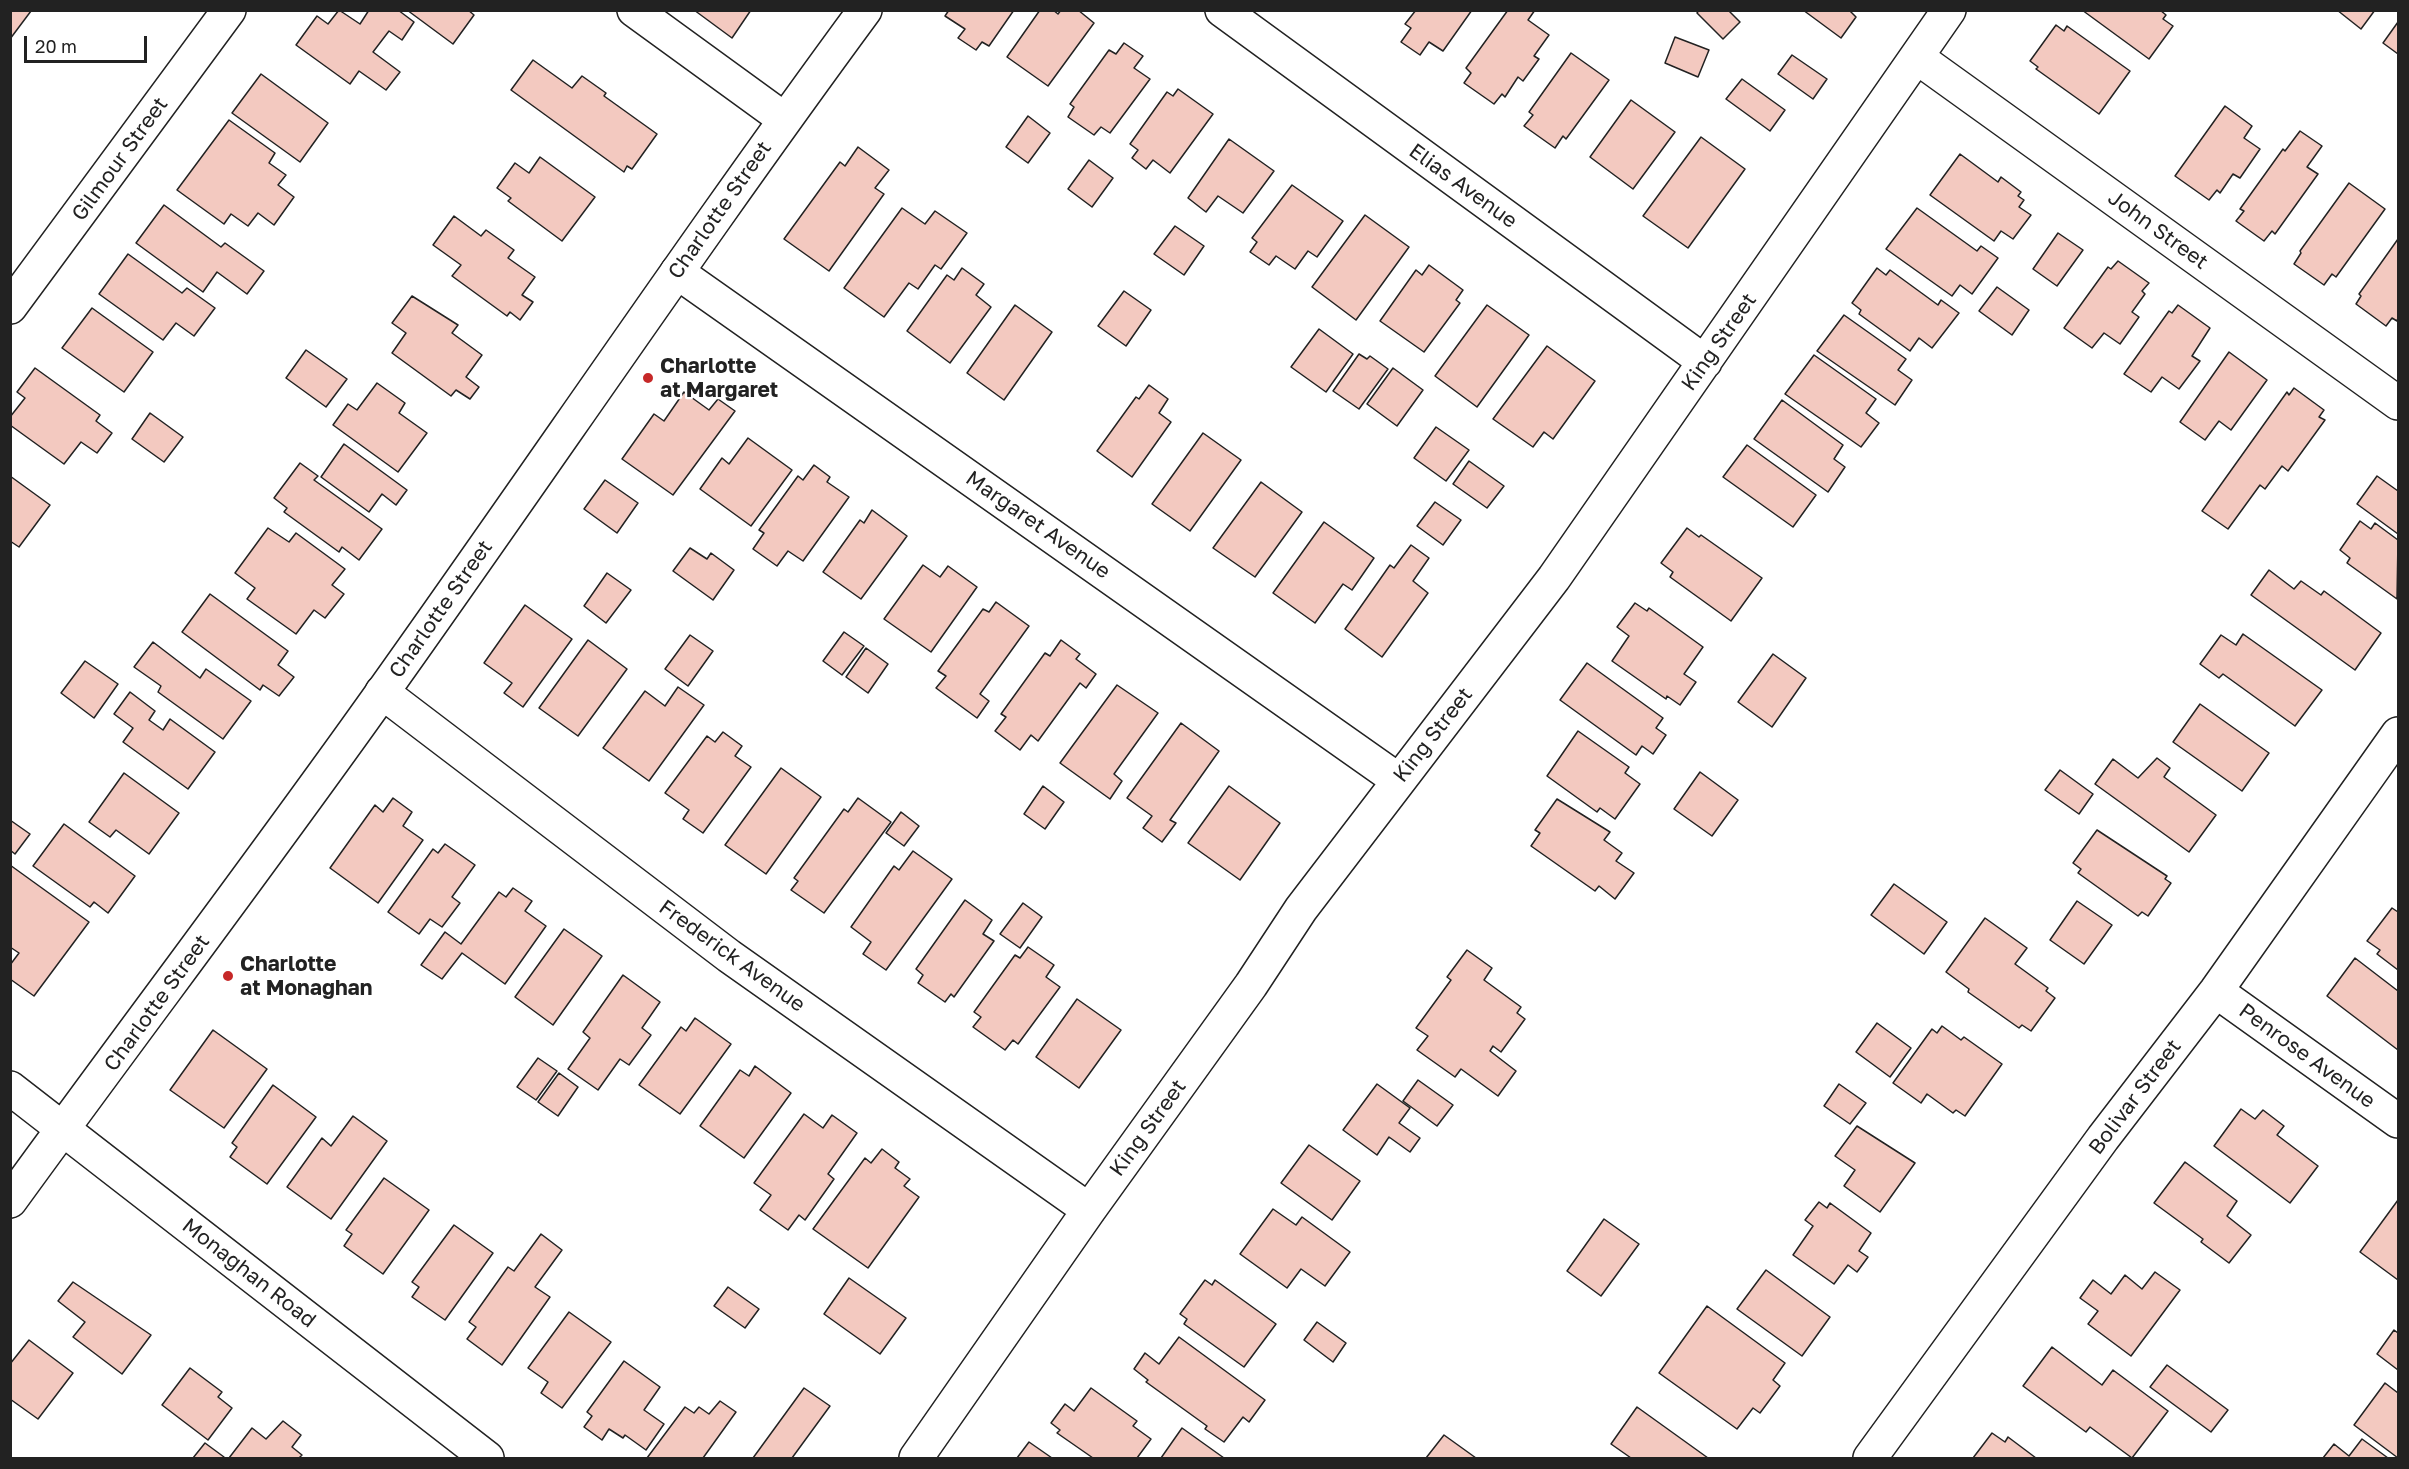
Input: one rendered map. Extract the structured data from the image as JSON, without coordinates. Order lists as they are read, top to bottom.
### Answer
{
  "streets": {
    "street": [
      "Gilmour Street",
      "Elias Avenue",
      "Charlotte Street",
      "John Street",
      "King Street",
      "Margaret Avenue",
      "Frederick Avenue",
      "Penrose Avenue",
      "Bolivar Street",
      "Monaghan Road"
    ]
  },
  "crossings": [
    ["Elias Avenue", "King Street"],
    ["Charlotte Street", "Margaret Avenue"],
    ["Charlotte Street", "Frederick Avenue"],
    ["Charlotte Street", "Monaghan Road"],
    ["John Street", "King Street"],
    ["King Street", "Margaret Avenue"],
    ["King Street", "Frederick Avenue"],
    ["Penrose Avenue", "Bolivar Street"]
  ],
  "places": ["Charlotte at Margaret", "Charlotte at Monaghan"],
  "scale_bar": "20 m"
}
